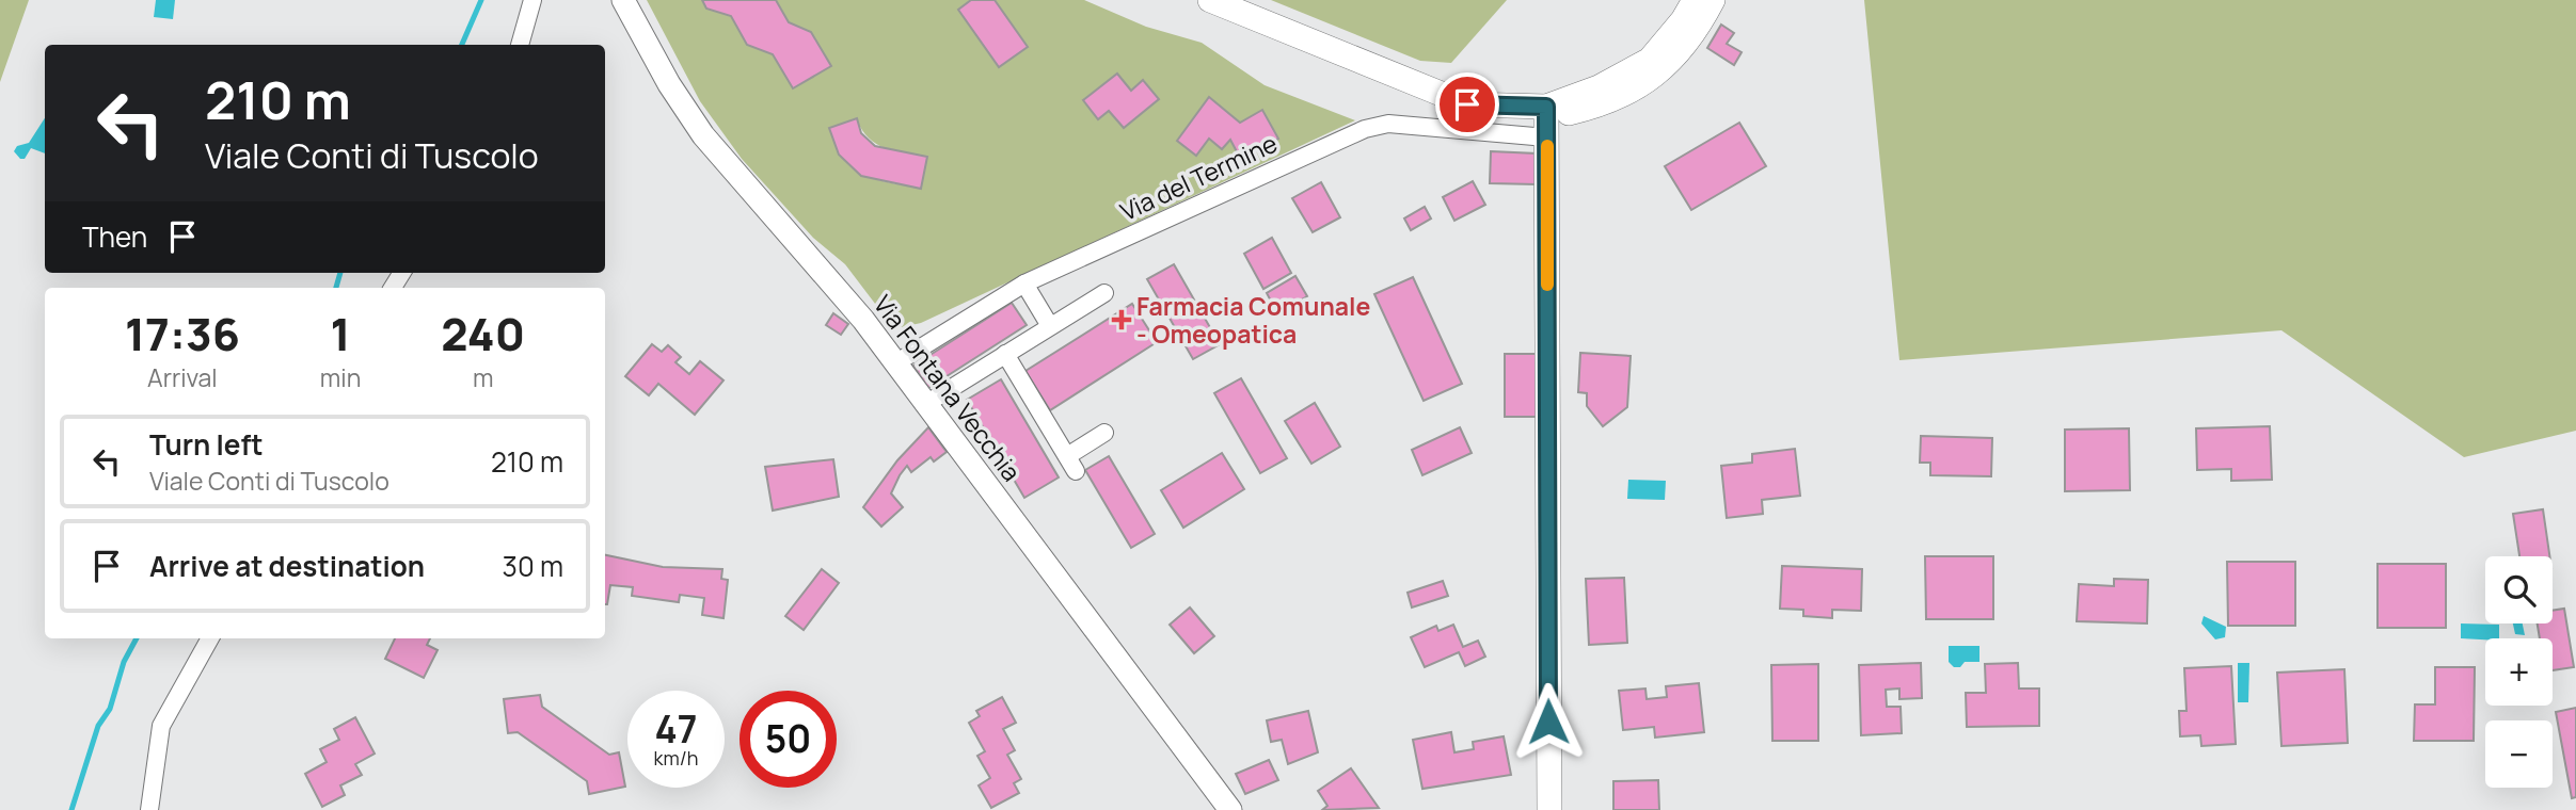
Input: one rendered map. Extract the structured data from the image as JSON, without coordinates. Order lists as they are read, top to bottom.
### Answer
{
  "streets": {
    "street": ["Via del Termine", "Via Fontana Vecchia"]
  },
  "crossings": [
    ["Via del Termine", "Via Fontana Vecchia"]
  ],
  "places": {
    "health": ["Farmacia Comunale - Omeopatica"]
  },
  "page": {
    "turn": ["210 m", "Viale Conti di Tuscolo"],
    "then": "Then",
    "eta": [
      "17:36",
      "Arrival",
      "1",
      "min",
      "240",
      "m"
    ],
    "list": [
      {
        "name": "Turn left",
        "note": "Viale Conti di Tuscolo",
        "value": "210 m"
      },
      {
        "name": "Arrive at destination",
        "value": "30 m"
      }
    ],
    "map_buttons": ["+", "−"],
    "speed": "47 km/h",
    "limit": "50"
  }
}
